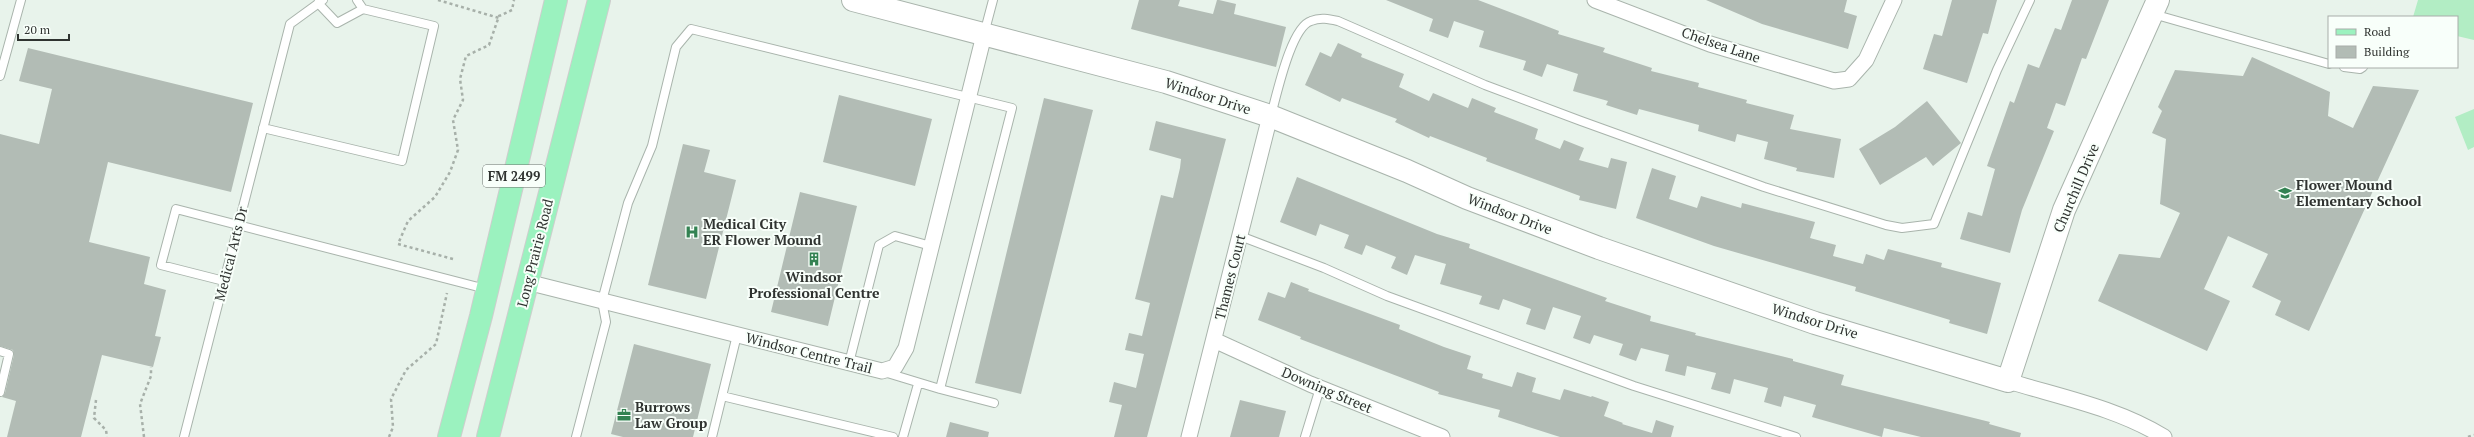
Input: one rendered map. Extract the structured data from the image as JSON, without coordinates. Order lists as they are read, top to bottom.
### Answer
{
  "streets": {
    "main road": ["FM 2499", "Long Prairie Road"],
    "street": [
      "Chelsea Lane",
      "Windsor Drive",
      "Churchill Drive",
      "Thames Court",
      "Windsor Centre Trail",
      "Downing Street"
    ],
    "lane": ["Medical Arts Dr"]
  },
  "crossings": [
    ["Windsor Drive", "Churchill Drive"],
    ["Windsor Drive", "Thames Court"],
    ["Windsor Drive", "Windsor Centre Trail"],
    ["Long Prairie Road", "Windsor Centre Trail"],
    ["Thames Court", "Downing Street"]
  ],
  "places": {
    "school or university": ["Flower Mound Elementary School"],
    "hospital": ["Medical City ER Flower Mound"],
    "building": ["Windsor Professional Centre"],
    "office": ["Burrows Law Group"]
  },
  "legend": ["Road", "Building"],
  "scale_bar": "20 m"
}
